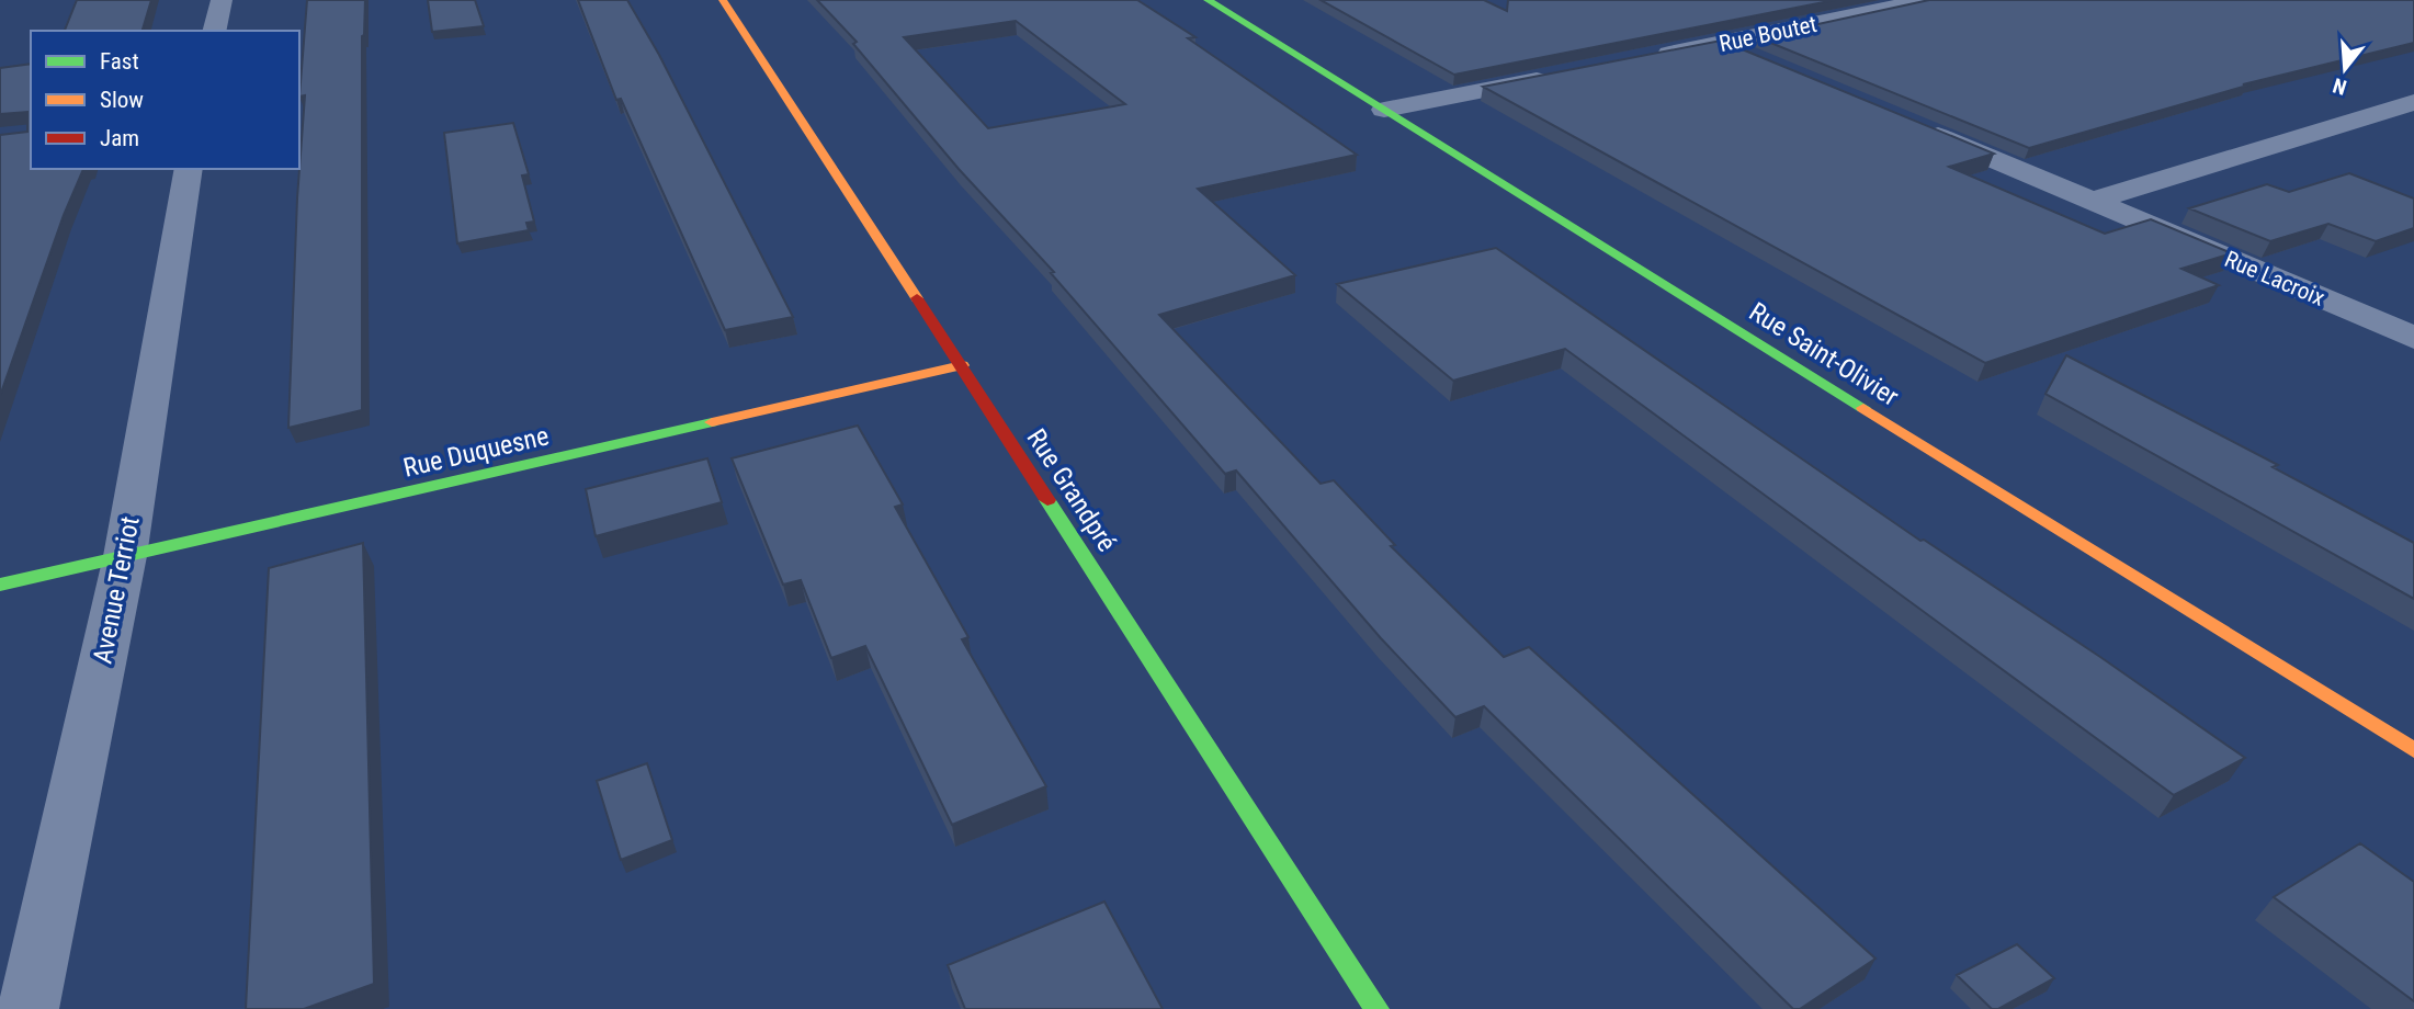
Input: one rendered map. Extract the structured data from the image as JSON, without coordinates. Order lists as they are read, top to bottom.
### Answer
{
  "streets": {
    "street": [
      "Rue Boutet",
      "Rue Lacroix",
      "Rue Saint-Olivier",
      "Rue Duquesne",
      "Rue Grandpré",
      "Avenue Terriot"
    ]
  },
  "crossings": [
    ["Rue Duquesne", "Rue Grandpré"],
    ["Rue Duquesne", "Avenue Terriot"]
  ],
  "legend": ["Fast", "Slow", "Jam"],
  "north": "bottom"
}
